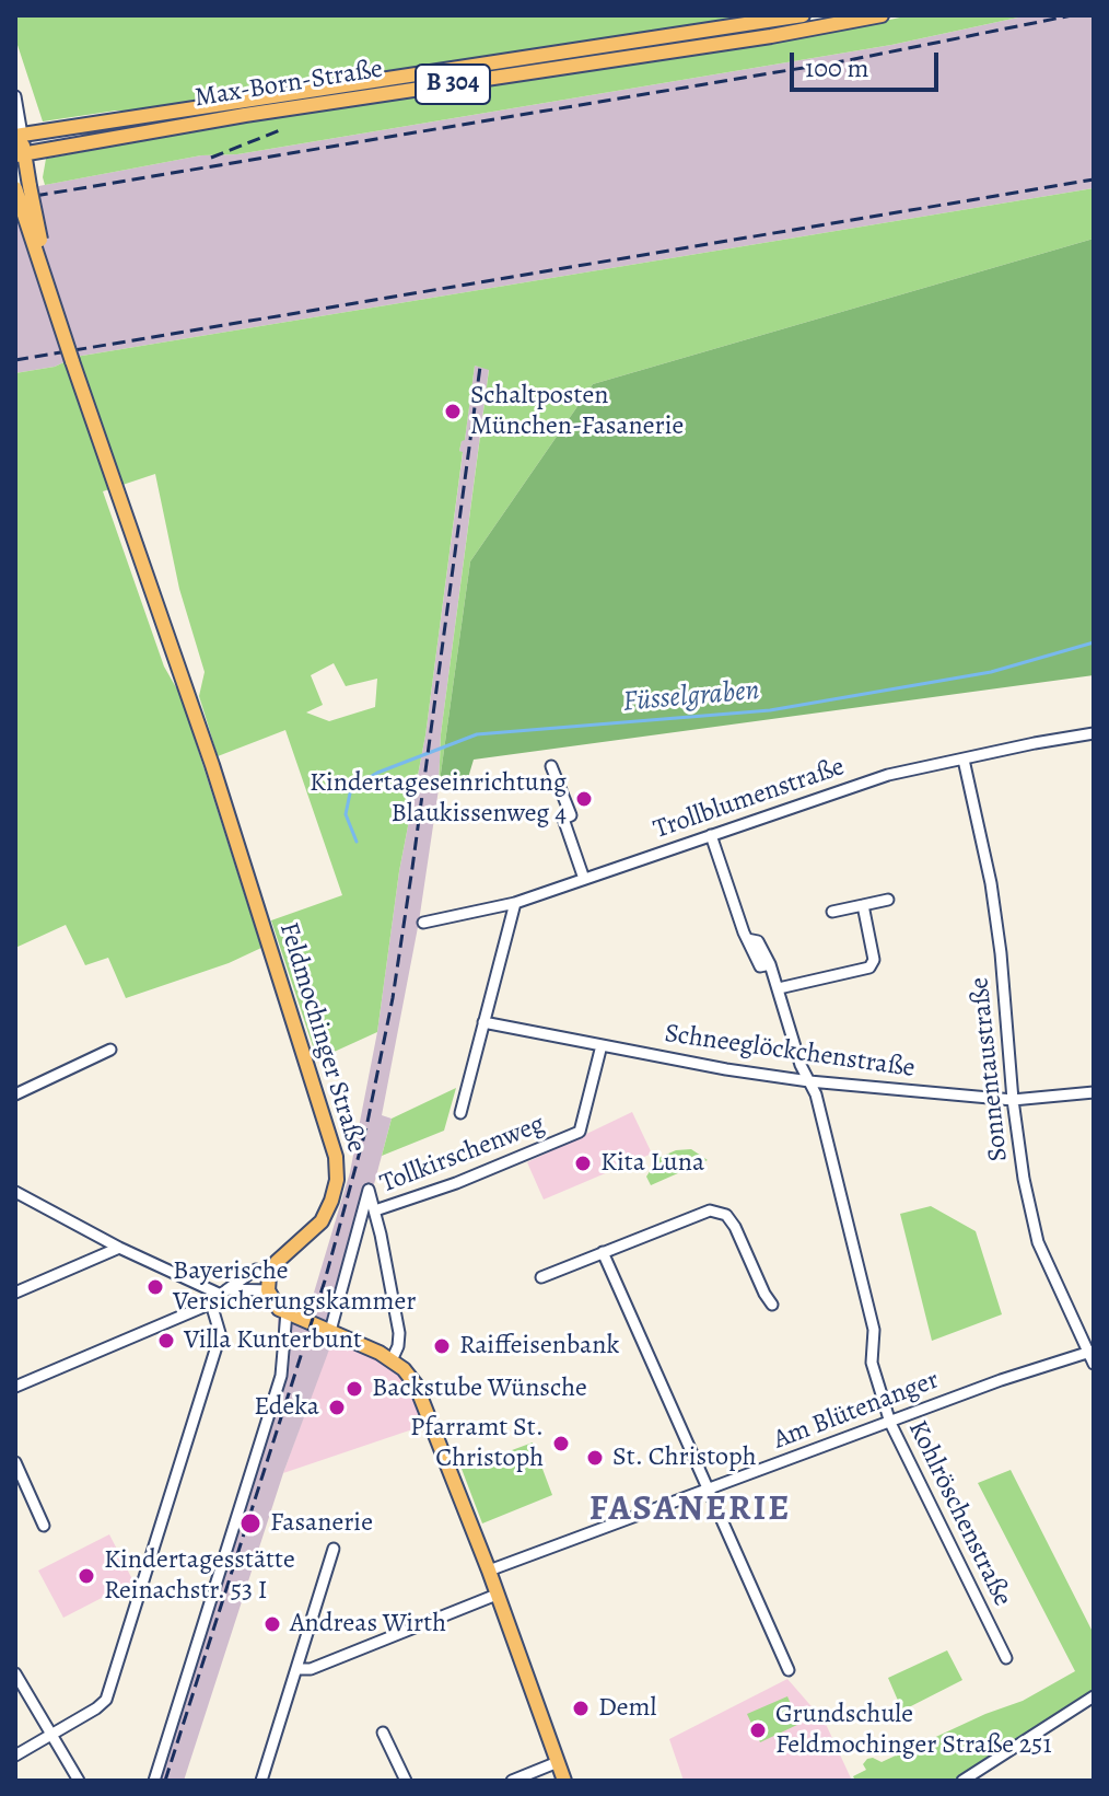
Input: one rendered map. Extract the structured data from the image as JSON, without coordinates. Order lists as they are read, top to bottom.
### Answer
{
  "streets": {
    "main road": ["Max-Born-Straße", "B 304", "Feldmochinger Straße"],
    "street": [
      "Trollblumenstraße",
      "Schneeglöckchenstraße",
      "Sonnentaustraße",
      "Tollkirschenweg",
      "Am Blütenanger",
      "Kohlröschenstraße"
    ]
  },
  "crossings": [
    ["Max-Born-Straße", "Feldmochinger Straße"],
    ["Trollblumenstraße", "Sonnentaustraße"],
    ["Trollblumenstraße", "Kohlröschenstraße"],
    ["Schneeglöckchenstraße", "Sonnentaustraße"],
    ["Schneeglöckchenstraße", "Tollkirschenweg"],
    ["Schneeglöckchenstraße", "Kohlröschenstraße"],
    ["Sonnentaustraße", "Am Blütenanger"],
    ["Am Blütenanger", "Kohlröschenstraße"]
  ],
  "districts": ["FASANERIE"],
  "water": ["Füsselgraben"],
  "places": [
    "Schaltposten München-Fasanerie",
    "Kindertageseinrichtung Blaukissenweg 4",
    "Kita Luna",
    "Bayerische Versicherungskammer",
    "Villa Kunterbunt",
    "Raiffeisenbank",
    "Backstube Wünsche",
    "Edeka",
    "Pfarramt St. Christoph",
    "St. Christoph",
    "Fasanerie",
    "Kindertagesstätte Reinachstr. 53 I",
    "Andreas Wirth",
    "Deml",
    "Grundschule Feldmochinger Straße 251"
  ],
  "scale_bar": "100 m"
}
